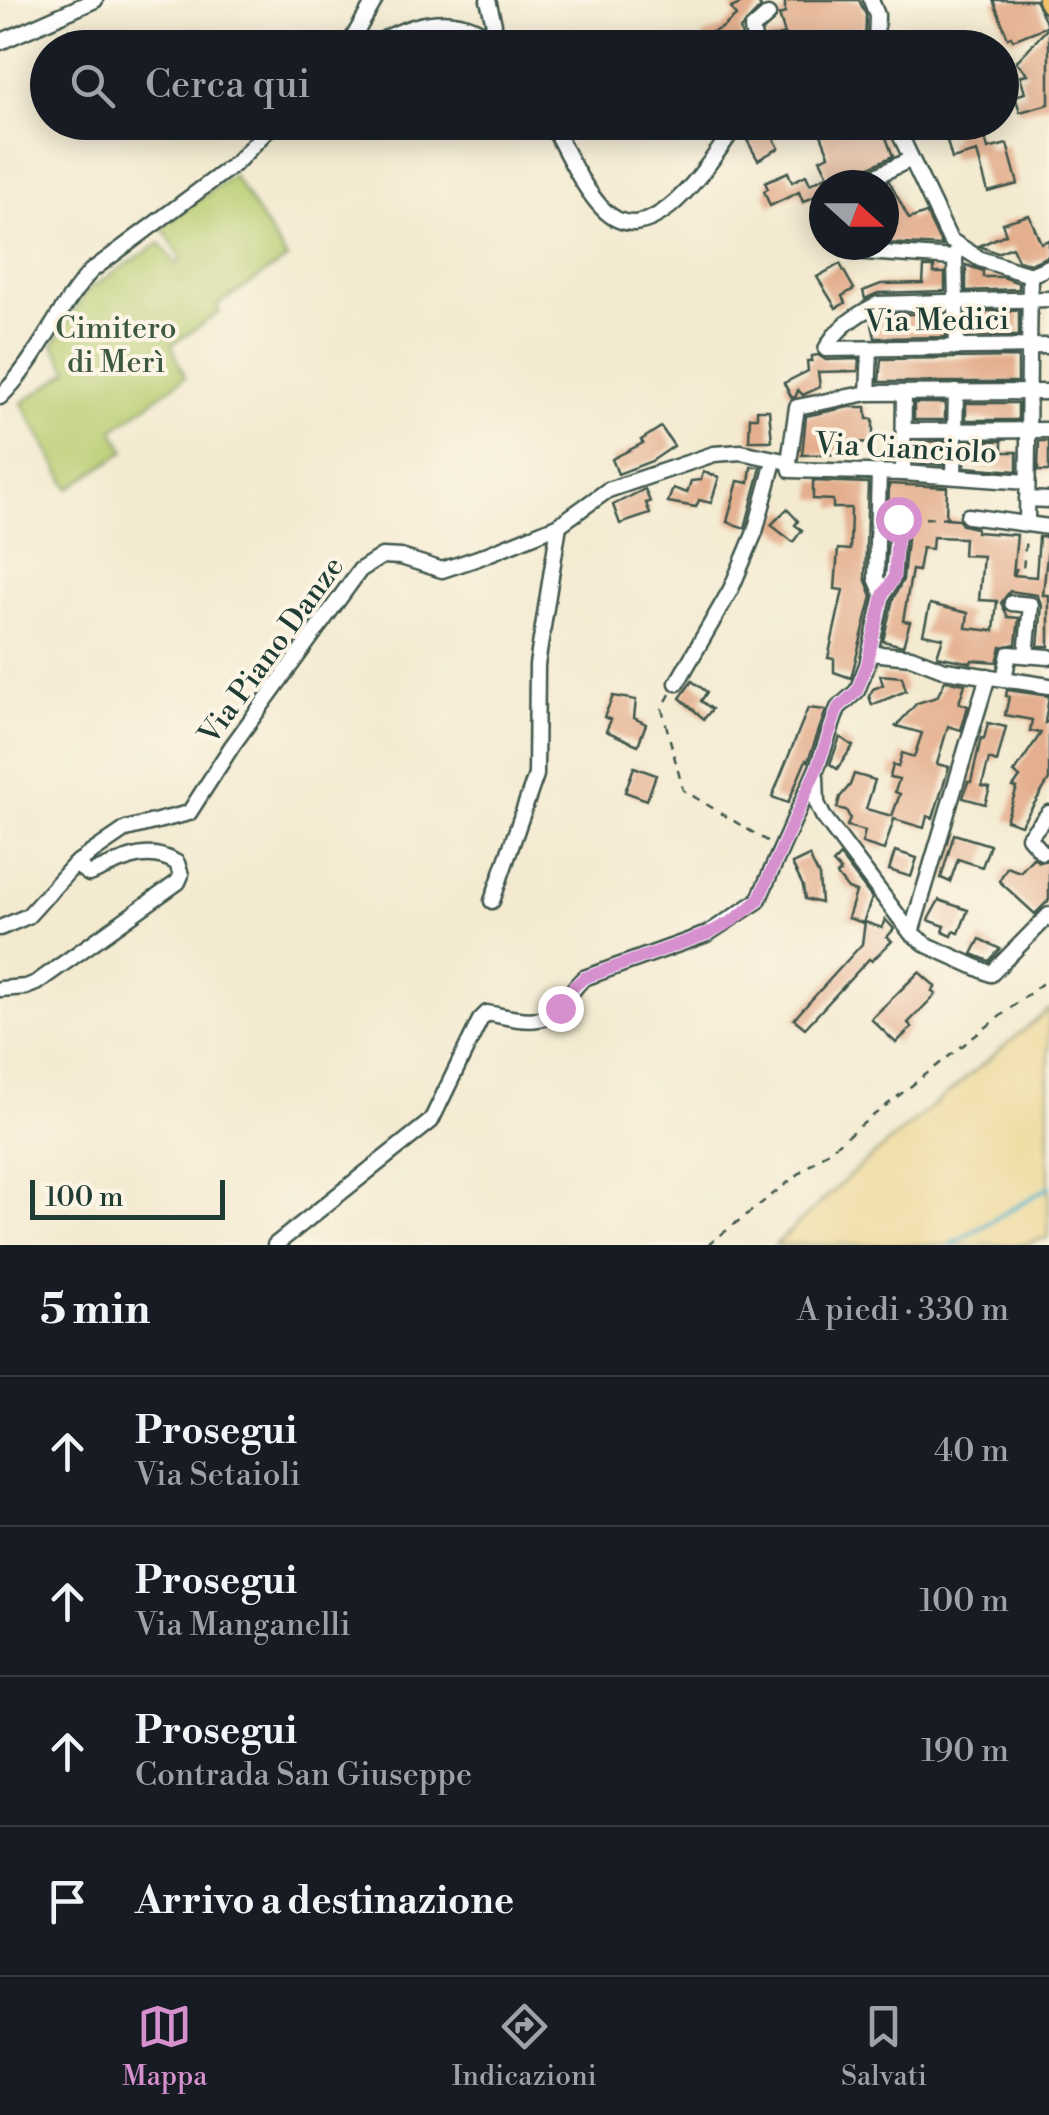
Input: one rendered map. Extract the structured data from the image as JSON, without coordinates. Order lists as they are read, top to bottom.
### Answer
{
  "streets": {
    "street": ["Via Medici", "Via Cianciolo", "Via Piano Danze"]
  },
  "crossings": [
    ["Via Cianciolo", "Via Piano Danze"]
  ],
  "parks": ["Cimitero di Merì"],
  "scale_bar": "100 m",
  "north": "right",
  "page": {
    "search": "Cerca qui",
    "scale": "100 m",
    "heading": ["5 min", "A piedi · 330 m"],
    "list": [
      ["Prosegui", "Via Setaioli", "40 m"],
      ["Prosegui", "Via Manganelli", "100 m"],
      ["Prosegui", "Contrada San Giuseppe", "190 m"],
      "Arrivo a destinazione"
    ],
    "nav": ["Mappa", "Indicazioni", "Salvati"]
  }
}
